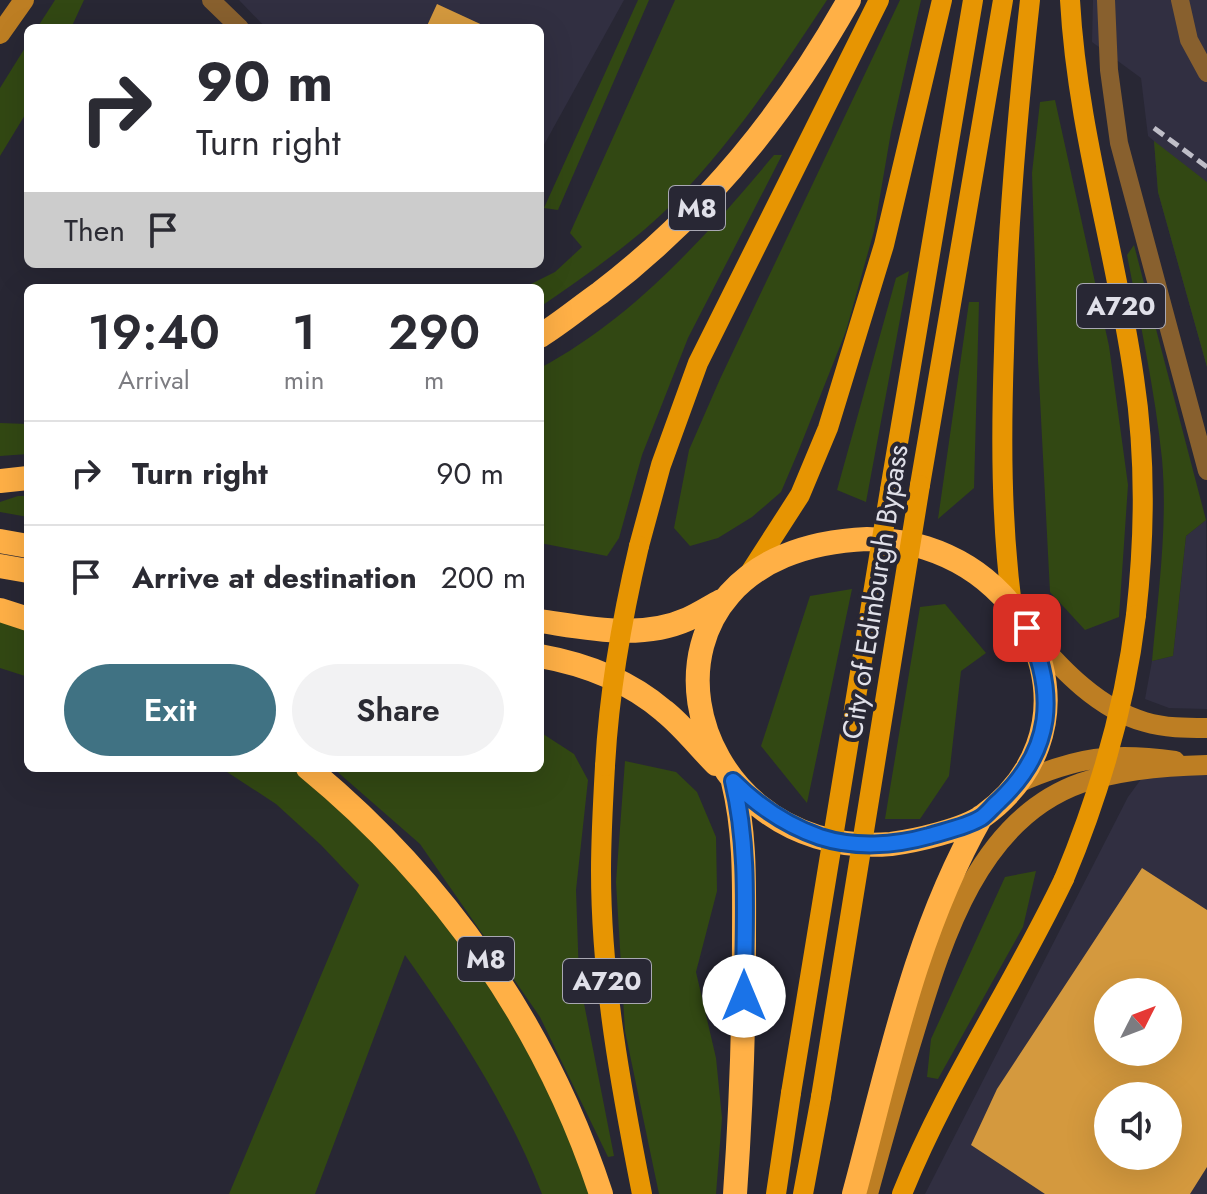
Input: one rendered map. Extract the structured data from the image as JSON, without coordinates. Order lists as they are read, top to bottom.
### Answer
{
  "streets": {
    "highway": ["M8"],
    "main road": ["A720", "City of Edinburgh Bypass"]
  },
  "north": "top right",
  "page": {
    "turn": ["90 m", "Turn right"],
    "then": "Then",
    "eta": [
      "19:40",
      "Arrival",
      "1",
      "min",
      "290",
      "m"
    ],
    "list": [
      {
        "name": "Turn right",
        "value": "90 m"
      },
      {
        "name": "Arrive at destination",
        "value": "200 m"
      }
    ],
    "buttons": ["Exit", "Share"]
  }
}
